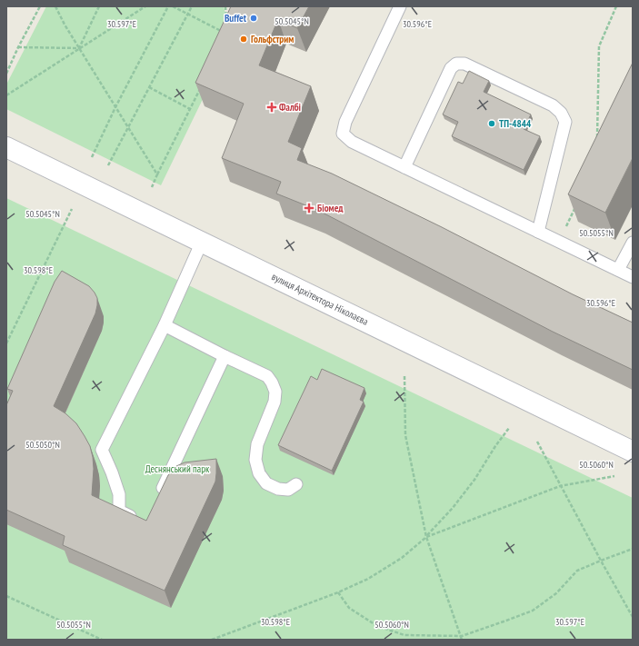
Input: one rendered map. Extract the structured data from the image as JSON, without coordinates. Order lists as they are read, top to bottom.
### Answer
{
  "streets": {
    "street": ["вулиця Архітектора Ніколаєва"]
  },
  "parks": ["Деснянський парк"],
  "places": {
    "other": ["Buffet", "Гольфстрим", "ТП-4844"],
    "health": ["Фалбі", "Біомед"]
  },
  "coordinates": [
    "50.5045°N",
    "30.597°E",
    "30.596°E",
    "50.5055°N",
    "30.598°E",
    "50.5050°N",
    "50.5060°N"
  ]
}
